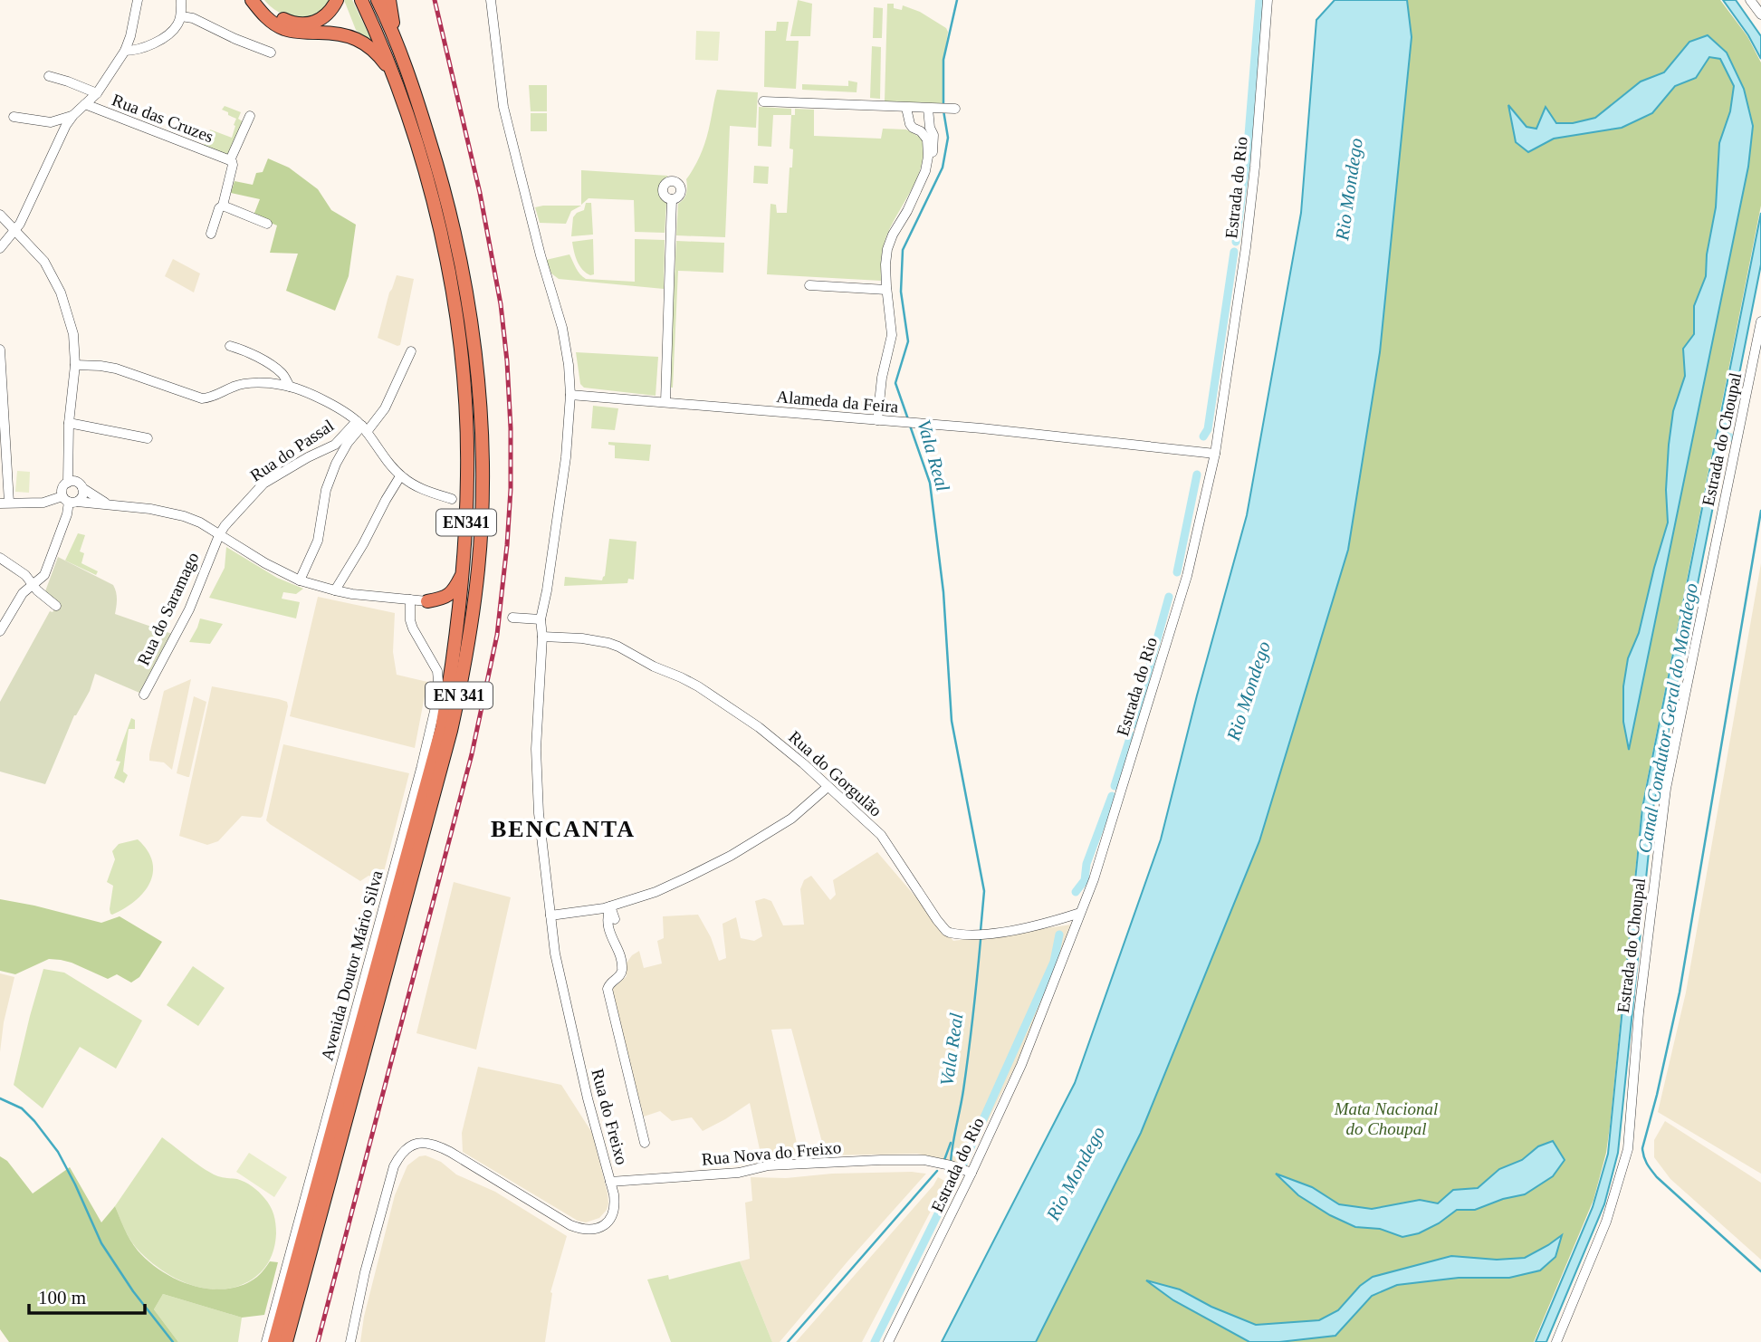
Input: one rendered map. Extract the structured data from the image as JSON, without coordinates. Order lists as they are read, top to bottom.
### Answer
{
  "streets": {
    "highway": ["EN341", "EN 341"],
    "street": [
      "Rua das Cruzes",
      "Estrada do Rio",
      "Alameda da Feira",
      "Estrada do Choupal",
      "Rua do Passal",
      "Rua do Saramago",
      "Rua do Gorgulão",
      "Avenida Doutor Mário Silva",
      "Rua do Freixo",
      "Rua Nova do Freixo"
    ]
  },
  "crossings": [
    ["Estrada do Rio", "Alameda da Feira"],
    ["Estrada do Rio", "Rua do Gorgulão"],
    ["Estrada do Rio", "Rua Nova do Freixo"],
    ["Alameda da Feira", "Rua do Freixo"],
    ["Rua do Passal", "Rua do Saramago"],
    ["EN341", "EN 341"],
    ["Rua do Gorgulão", "Rua do Freixo"],
    ["Rua do Freixo", "Rua Nova do Freixo"]
  ],
  "districts": ["BENCANTA"],
  "water": ["Rio Mondego", "Vala Real", "Canal Condutor Geral do Mondego"],
  "parks": ["Mata Nacional do Choupal"],
  "scale_bar": "100 m"
}
